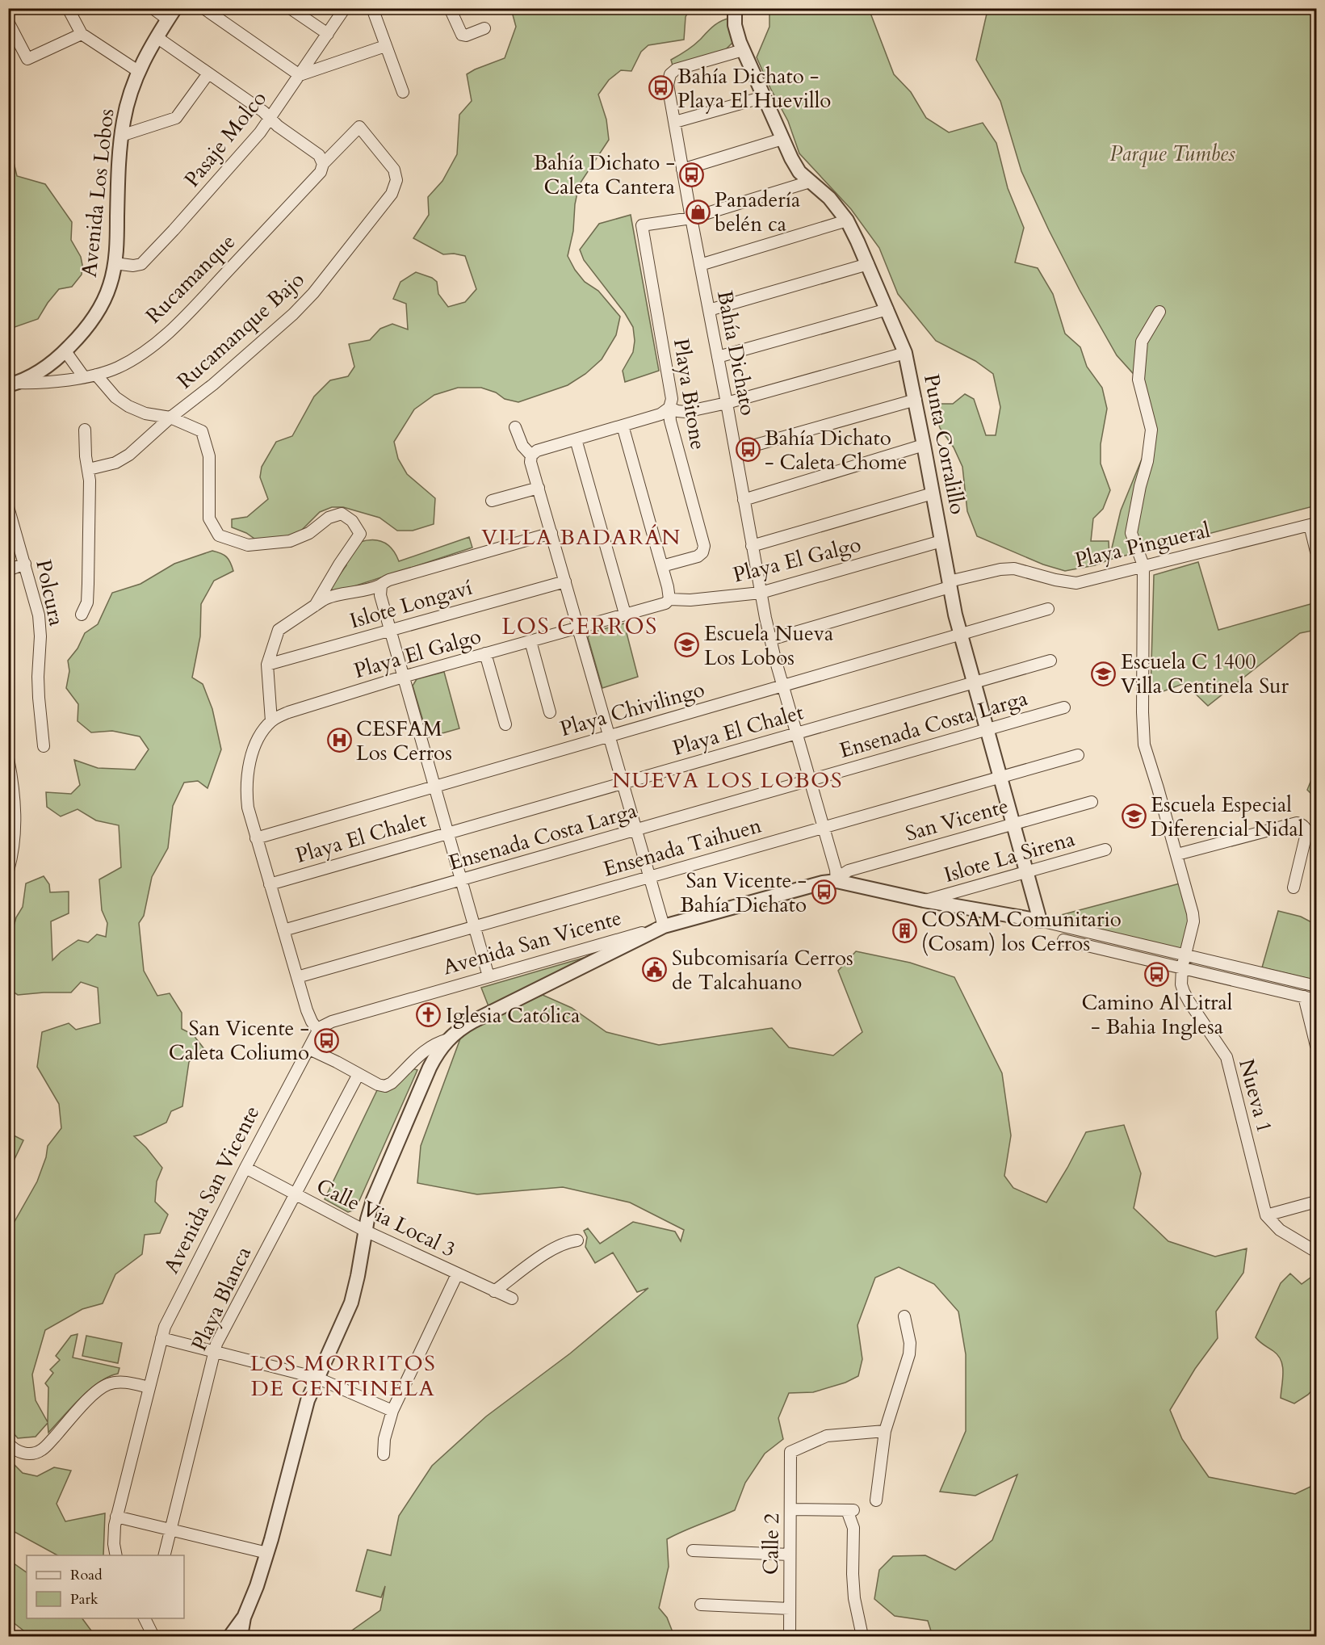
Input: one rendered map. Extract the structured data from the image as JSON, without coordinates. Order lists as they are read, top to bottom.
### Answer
{
  "streets": {
    "street": [
      "Pasaje Molco",
      "Avenida Los Lobos",
      "Rucamanque",
      "Rucamanque Bajo",
      "Bahía Dichato",
      "Playa Bitone",
      "Punta Corralillo",
      "Playa Pingueral",
      "Playa El Galgo",
      "Polcura",
      "Islote Longaví",
      "Playa Chivilingo",
      "Ensenada Costa Larga",
      "Playa El Chalet",
      "San Vicente",
      "Ensenada Taihuen",
      "Islote La Sirena",
      "Avenida San Vicente",
      "Nueva 1",
      "Calle Via Local 3",
      "Playa Blanca",
      "Calle 2"
    ]
  },
  "crossings": [
    ["Pasaje Molco", "Avenida Los Lobos"],
    ["Avenida Los Lobos", "Rucamanque"],
    ["Rucamanque", "Rucamanque Bajo"],
    ["Bahía Dichato", "Playa Bitone"],
    ["Bahía Dichato", "Punta Corralillo"],
    ["Bahía Dichato", "Playa Pingueral"],
    ["Bahía Dichato", "Playa El Galgo"],
    ["Bahía Dichato", "Playa Chivilingo"],
    ["Bahía Dichato", "Ensenada Costa Larga"],
    ["Bahía Dichato", "Playa El Chalet"],
    ["Bahía Dichato", "San Vicente"],
    ["Bahía Dichato", "Ensenada Taihuen"],
    ["Bahía Dichato", "Avenida San Vicente"],
    ["Punta Corralillo", "Playa Pingueral"],
    ["Punta Corralillo", "Playa El Galgo"],
    ["Punta Corralillo", "Playa Chivilingo"],
    ["Punta Corralillo", "Ensenada Costa Larga"],
    ["Punta Corralillo", "Playa El Chalet"],
    ["Punta Corralillo", "San Vicente"],
    ["Punta Corralillo", "Ensenada Taihuen"],
    ["Punta Corralillo", "Islote La Sirena"],
    ["Punta Corralillo", "Avenida San Vicente"],
    ["Playa Pingueral", "Nueva 1"],
    ["San Vicente", "Avenida San Vicente"],
    ["Islote La Sirena", "Avenida San Vicente"],
    ["Avenida San Vicente", "Nueva 1"],
    ["Avenida San Vicente", "Calle Via Local 3"],
    ["Calle Via Local 3", "Playa Blanca"]
  ],
  "districts": [
    "VILLA BADARÁN",
    "LOS CERROS",
    "NUEVA LOS LOBOS",
    "LOS MORRITOS DE CENTINELA"
  ],
  "parks": ["Parque Tumbes"],
  "places": {
    "bus stop": [
      "Bahía Dichato - Playa El Huevillo",
      "Bahía Dichato - Caleta Cantera",
      "Bahía Dichato - Caleta Chome",
      "San Vicente - Bahía Dichato",
      "Camino Al Litral - Bahia Inglesa",
      "San Vicente - Caleta Coliumo"
    ],
    "shop": ["Panadería belén ca"],
    "school or university": ["Escuela Nueva Los Lobos", "Escuela C 1400 Villa Centinela Sur", "Escuela Especial Diferencial Nidal"],
    "hospital": ["CESFAM Los Cerros"],
    "building": ["COSAM Comunitario (Cosam) los Cerros"],
    "public building": ["Subcomisaría Cerros de Talcahuano"],
    "church": ["Iglesia Católica"]
  },
  "legend": ["Road", "Park"]
}
